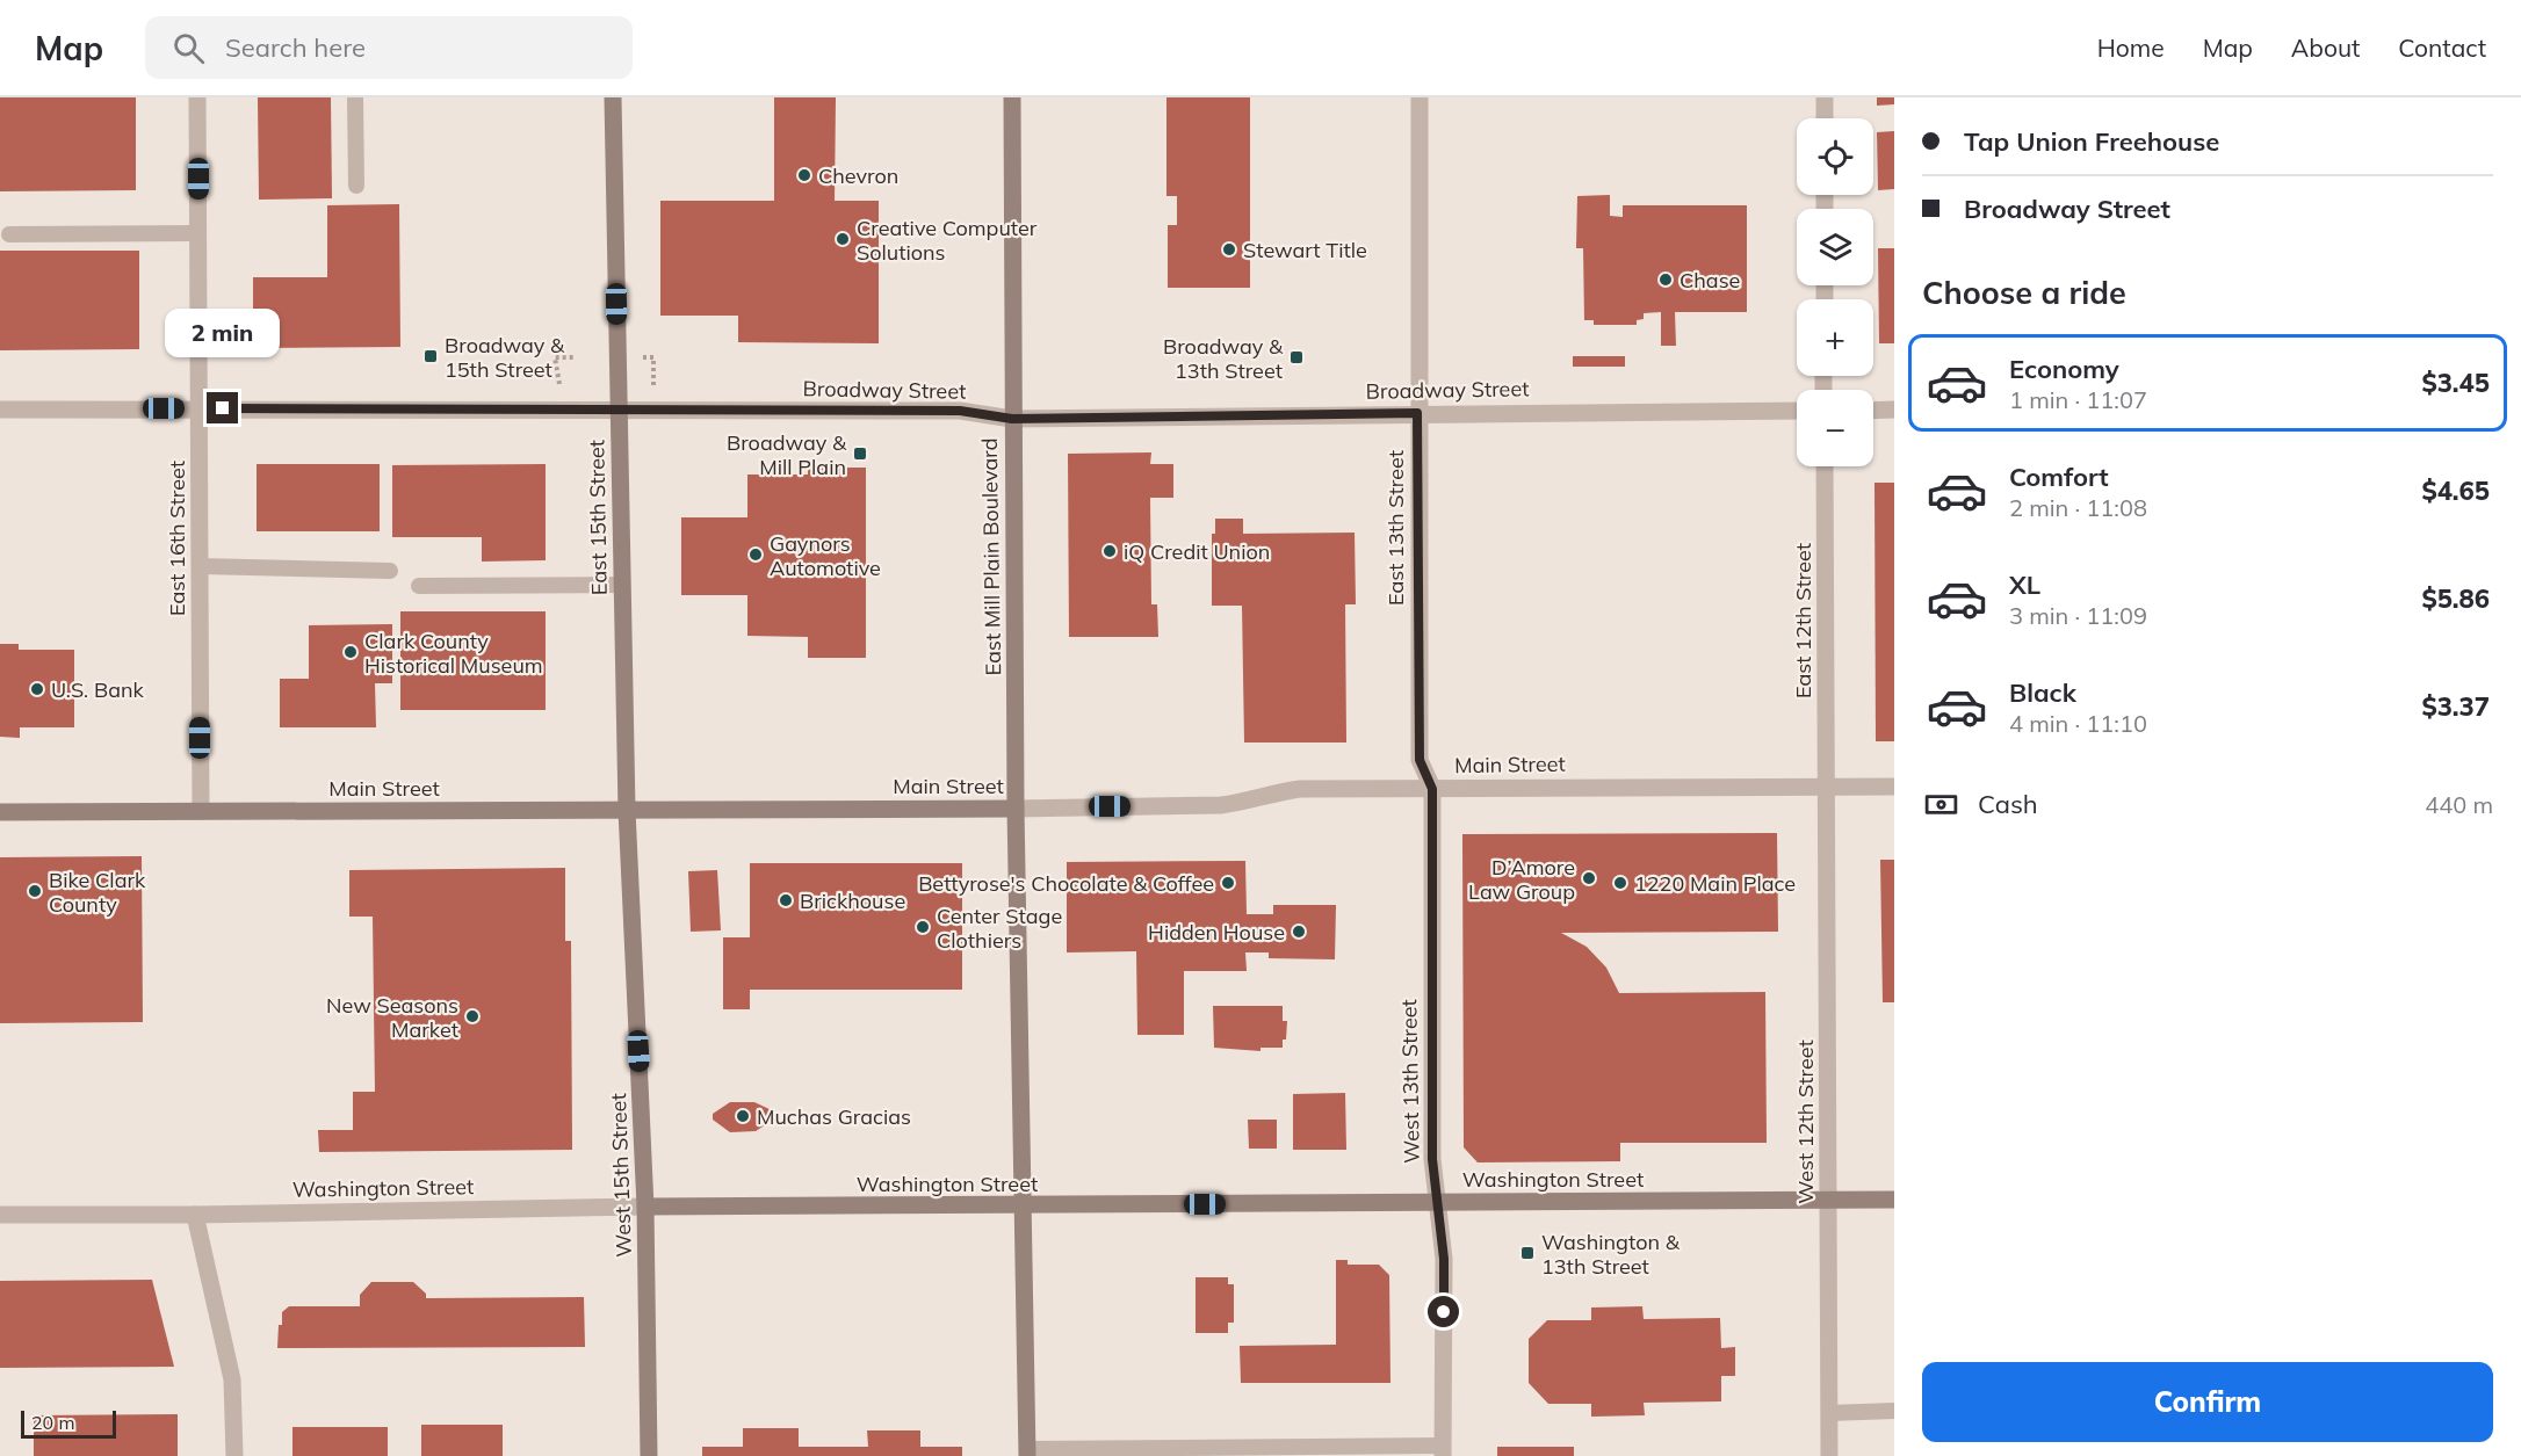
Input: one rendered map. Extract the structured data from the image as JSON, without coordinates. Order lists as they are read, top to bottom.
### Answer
{
  "streets": {
    "main road": [
      "East 15th Street",
      "East Mill Plain Boulevard",
      "Main Street",
      "West 15th Street",
      "Washington Street"
    ],
    "street": [
      "Broadway Street",
      "East 13th Street",
      "East 16th Street",
      "East 12th Street",
      "West 13th Street",
      "West 12th Street"
    ]
  },
  "crossings": [
    ["Broadway Street", "East 15th Street"],
    ["Broadway Street", "East 13th Street"],
    ["Broadway Street", "East 16th Street"],
    ["Broadway Street", "East Mill Plain Boulevard"],
    ["East 15th Street", "Main Street"],
    ["East 15th Street", "West 15th Street"],
    ["East 13th Street", "Main Street"],
    ["East 13th Street", "West 13th Street"],
    ["East 16th Street", "Main Street"],
    ["East Mill Plain Boulevard", "Main Street"],
    ["East Mill Plain Boulevard", "Washington Street"],
    ["East 12th Street", "Main Street"],
    ["East 12th Street", "West 12th Street"],
    ["Main Street", "West 13th Street"],
    ["Main Street", "West 12th Street"],
    ["Main Street", "West 15th Street"],
    ["West 13th Street", "Washington Street"],
    ["West 12th Street", "Washington Street"],
    ["West 15th Street", "Washington Street"]
  ],
  "places": {
    "other": [
      "Chevron",
      "Creative Computer Solutions",
      "Stewart Title",
      "Chase",
      "iQ Credit Union",
      "Gaynors Automotive",
      "Clark County Historical Museum",
      "U.S. Bank",
      "D’Amore Law Group",
      "Bettyrose's Chocolate & Coffee",
      "1220 Main Place",
      "Bike Clark County",
      "Brickhouse",
      "Center Stage Clothiers",
      "Hidden House",
      "New Seasons Market",
      "Muchas Gracias"
    ],
    "transit": [
      "Broadway & 15th Street",
      "Broadway & 13th Street",
      "Broadway & Mill Plain",
      "Washington & 13th Street"
    ]
  },
  "scale_bar": "20 m",
  "page": {
    "header": "Map",
    "search": "Search here",
    "nav": [
      "Home",
      "Map",
      "About",
      "Contact"
    ],
    "banner": ["Tap Union Freehouse", "Broadway Street"],
    "map_buttons": ["+", "−"],
    "heading": "Choose a ride",
    "bubble": "2 min",
    "list": [
      {
        "name": "Economy",
        "note": "1 min · 11:07",
        "value": "$3.45"
      },
      {
        "name": "Comfort",
        "note": "2 min · 11:08",
        "value": "$4.65"
      },
      {
        "name": "XL",
        "note": "3 min · 11:09",
        "value": "$5.86"
      },
      {
        "name": "Black",
        "note": "4 min · 11:10",
        "value": "$3.37"
      }
    ],
    "pay": ["Cash", "440 m"],
    "buttons": "Confirm",
    "scale": "20 m"
  }
}
